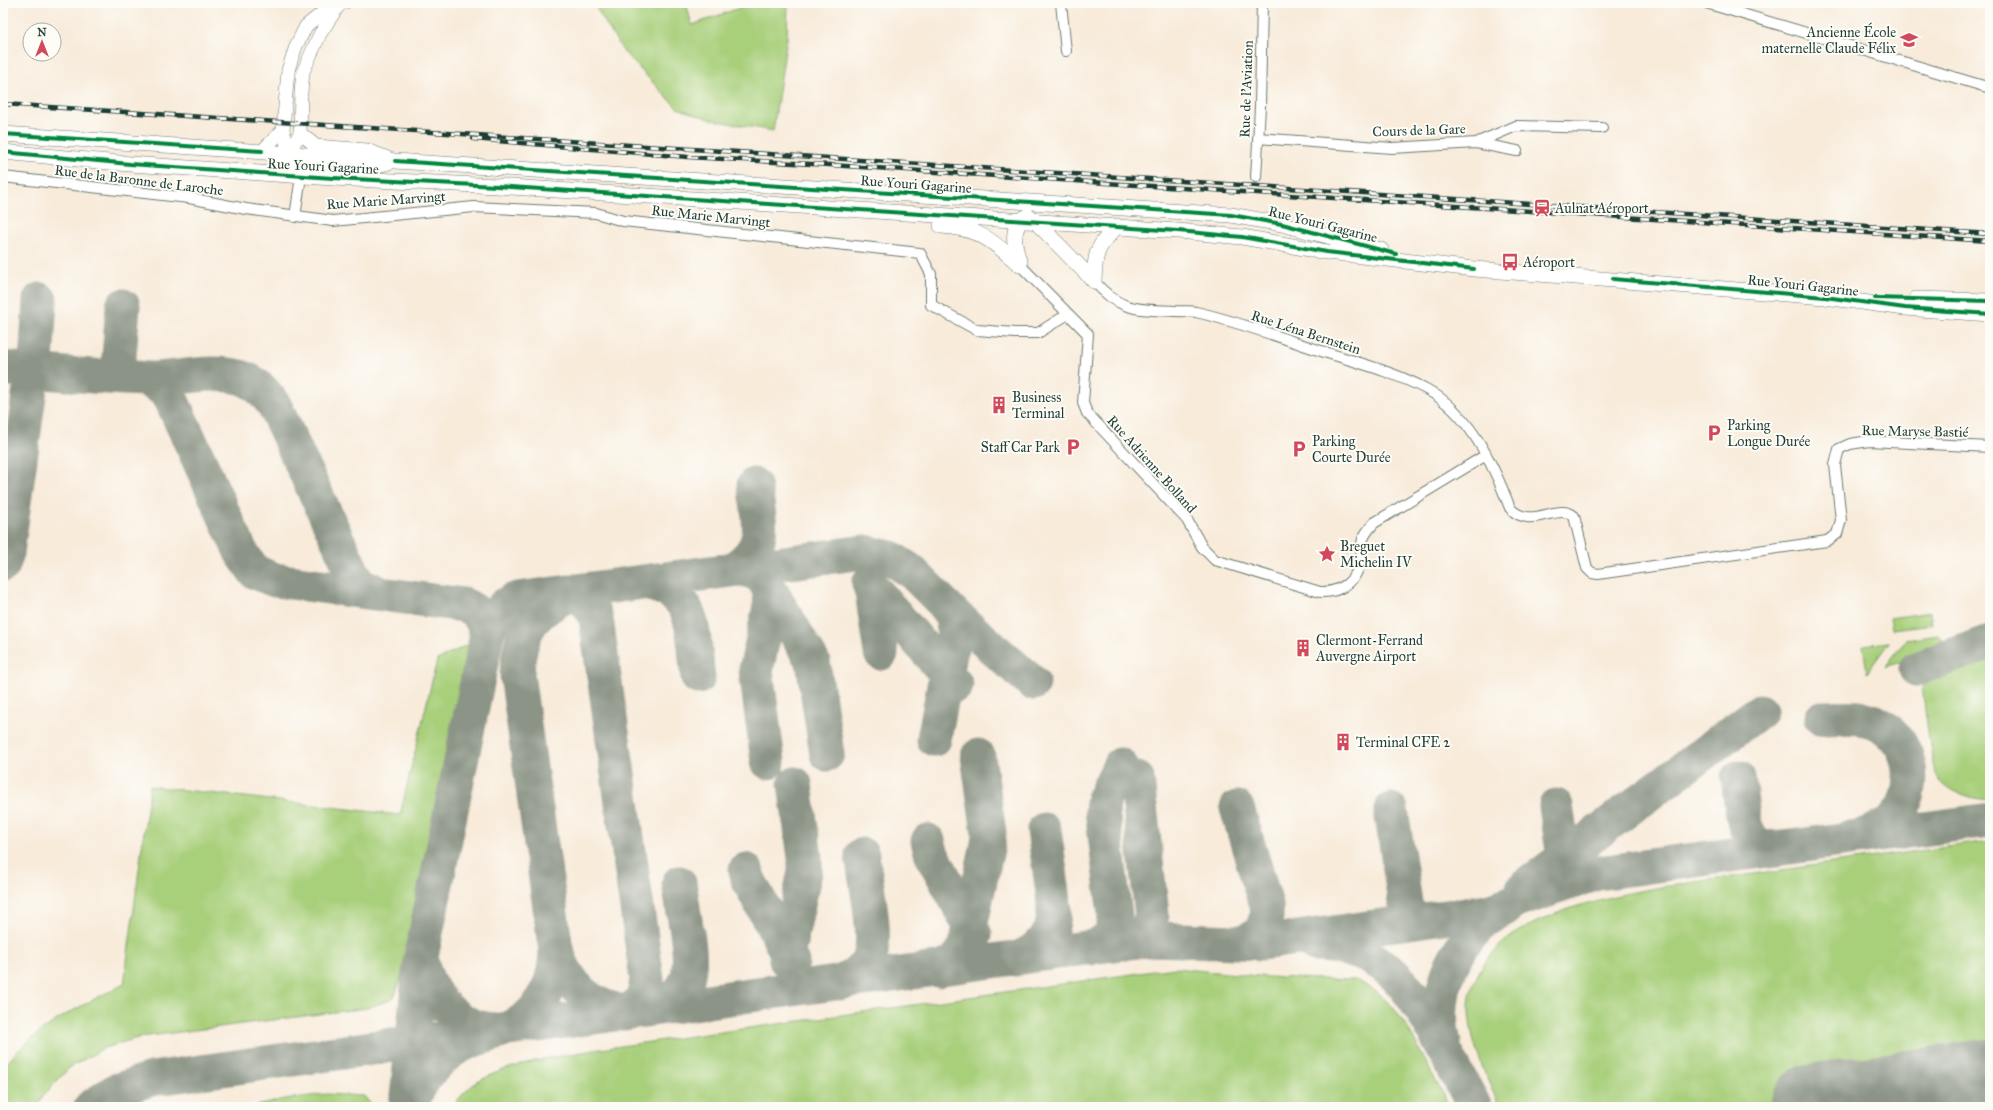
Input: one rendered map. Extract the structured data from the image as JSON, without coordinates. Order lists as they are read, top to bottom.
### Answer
{
  "streets": {
    "main road": ["Rue Youri Gagarine"],
    "street": [
      "Rue de l'Aviation",
      "Cours de la Gare",
      "Rue de la Baronne de Laroche",
      "Rue Marie Marvingt",
      "Rue Léna Bernstein",
      "Rue Maryse Bastié",
      "Rue Adrienne Bolland"
    ]
  },
  "crossings": [
    ["Rue de l'Aviation", "Cours de la Gare"],
    ["Rue de la Baronne de Laroche", "Rue Marie Marvingt"],
    ["Rue Marie Marvingt", "Rue Adrienne Bolland"],
    ["Rue Léna Bernstein", "Rue Maryse Bastié"],
    ["Rue Léna Bernstein", "Rue Adrienne Bolland"],
    ["Rue Maryse Bastié", "Rue Adrienne Bolland"]
  ],
  "places": {
    "school or university": ["Ancienne École maternelle Claude Félix"],
    "station": ["Aulnat Aéroport"],
    "bus stop": ["Aéroport"],
    "building": ["Business Terminal", "Clermont-Ferrand Auvergne Airport", "Terminal CFE 2"],
    "parking": ["Parking Longue Durée", "Staff Car Park", "Parking Courte Durée"],
    "place": ["Breguet Michelin IV"]
  },
  "north": "top"
}
